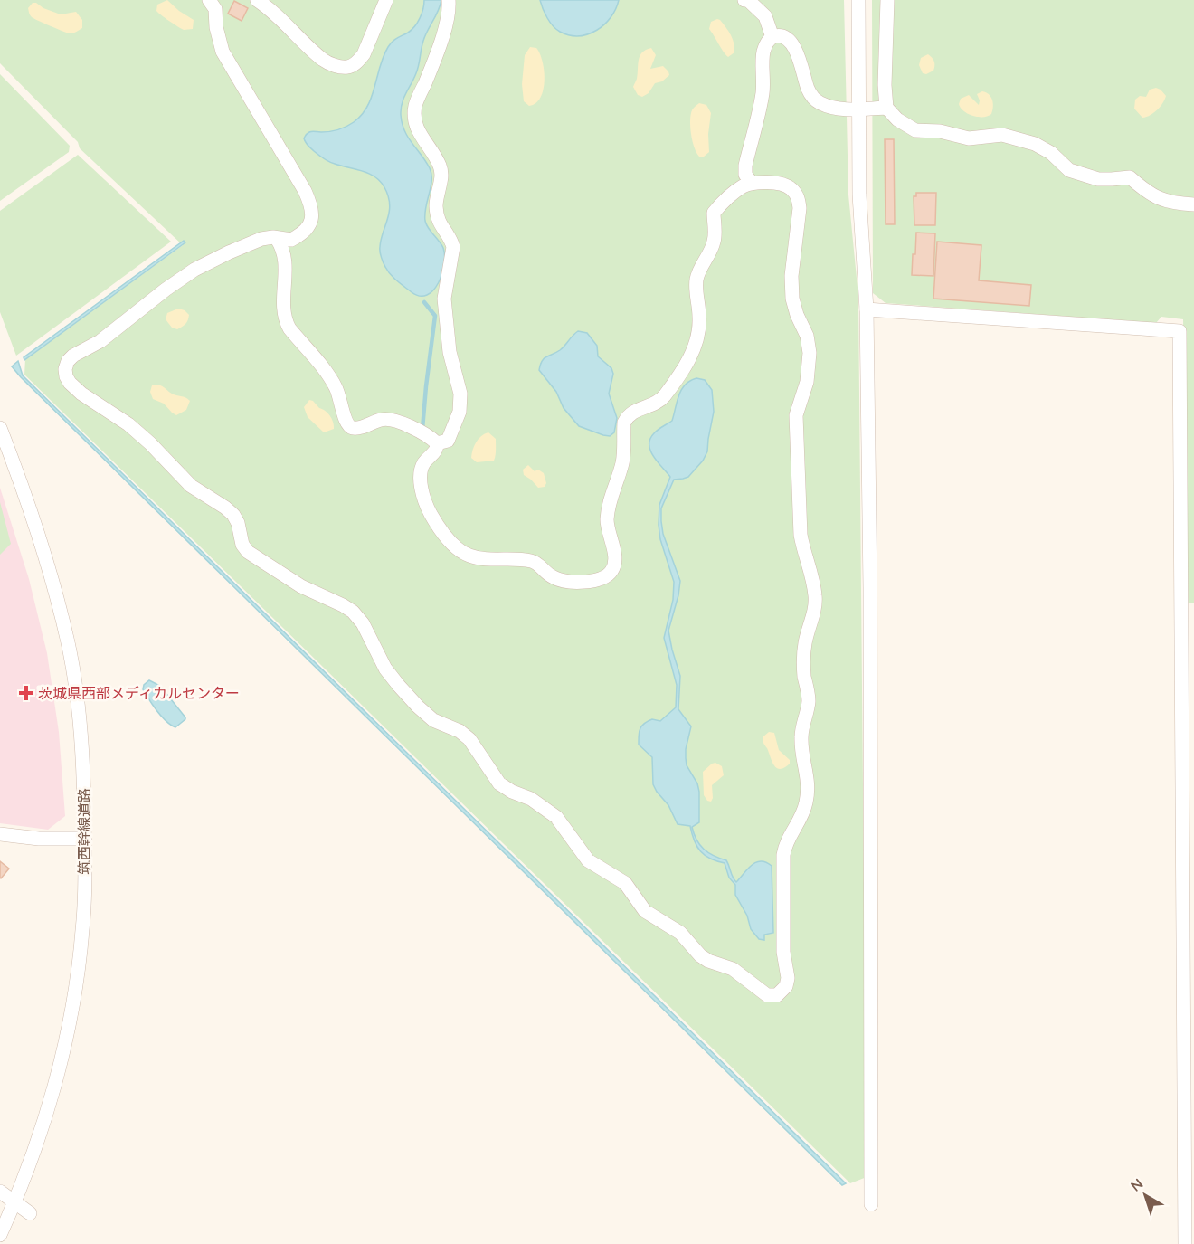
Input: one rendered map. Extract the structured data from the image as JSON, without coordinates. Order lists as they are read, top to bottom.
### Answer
{
  "streets": {
    "street": ["筑西幹線道路"]
  },
  "places": {
    "health": ["茨城県西部メディカルセンター"]
  },
  "north": "top left"
}
